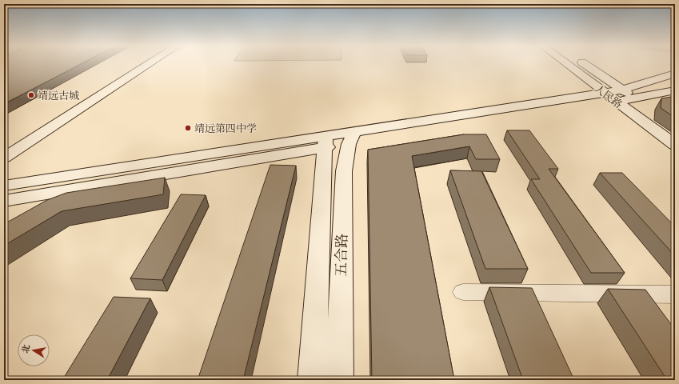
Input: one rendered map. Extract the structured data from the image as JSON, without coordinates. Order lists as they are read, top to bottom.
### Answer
{
  "streets": {
    "main road": ["人民路", "五合路"]
  },
  "places": ["靖远古城", "靖远第四中学"],
  "north": "left"
}
